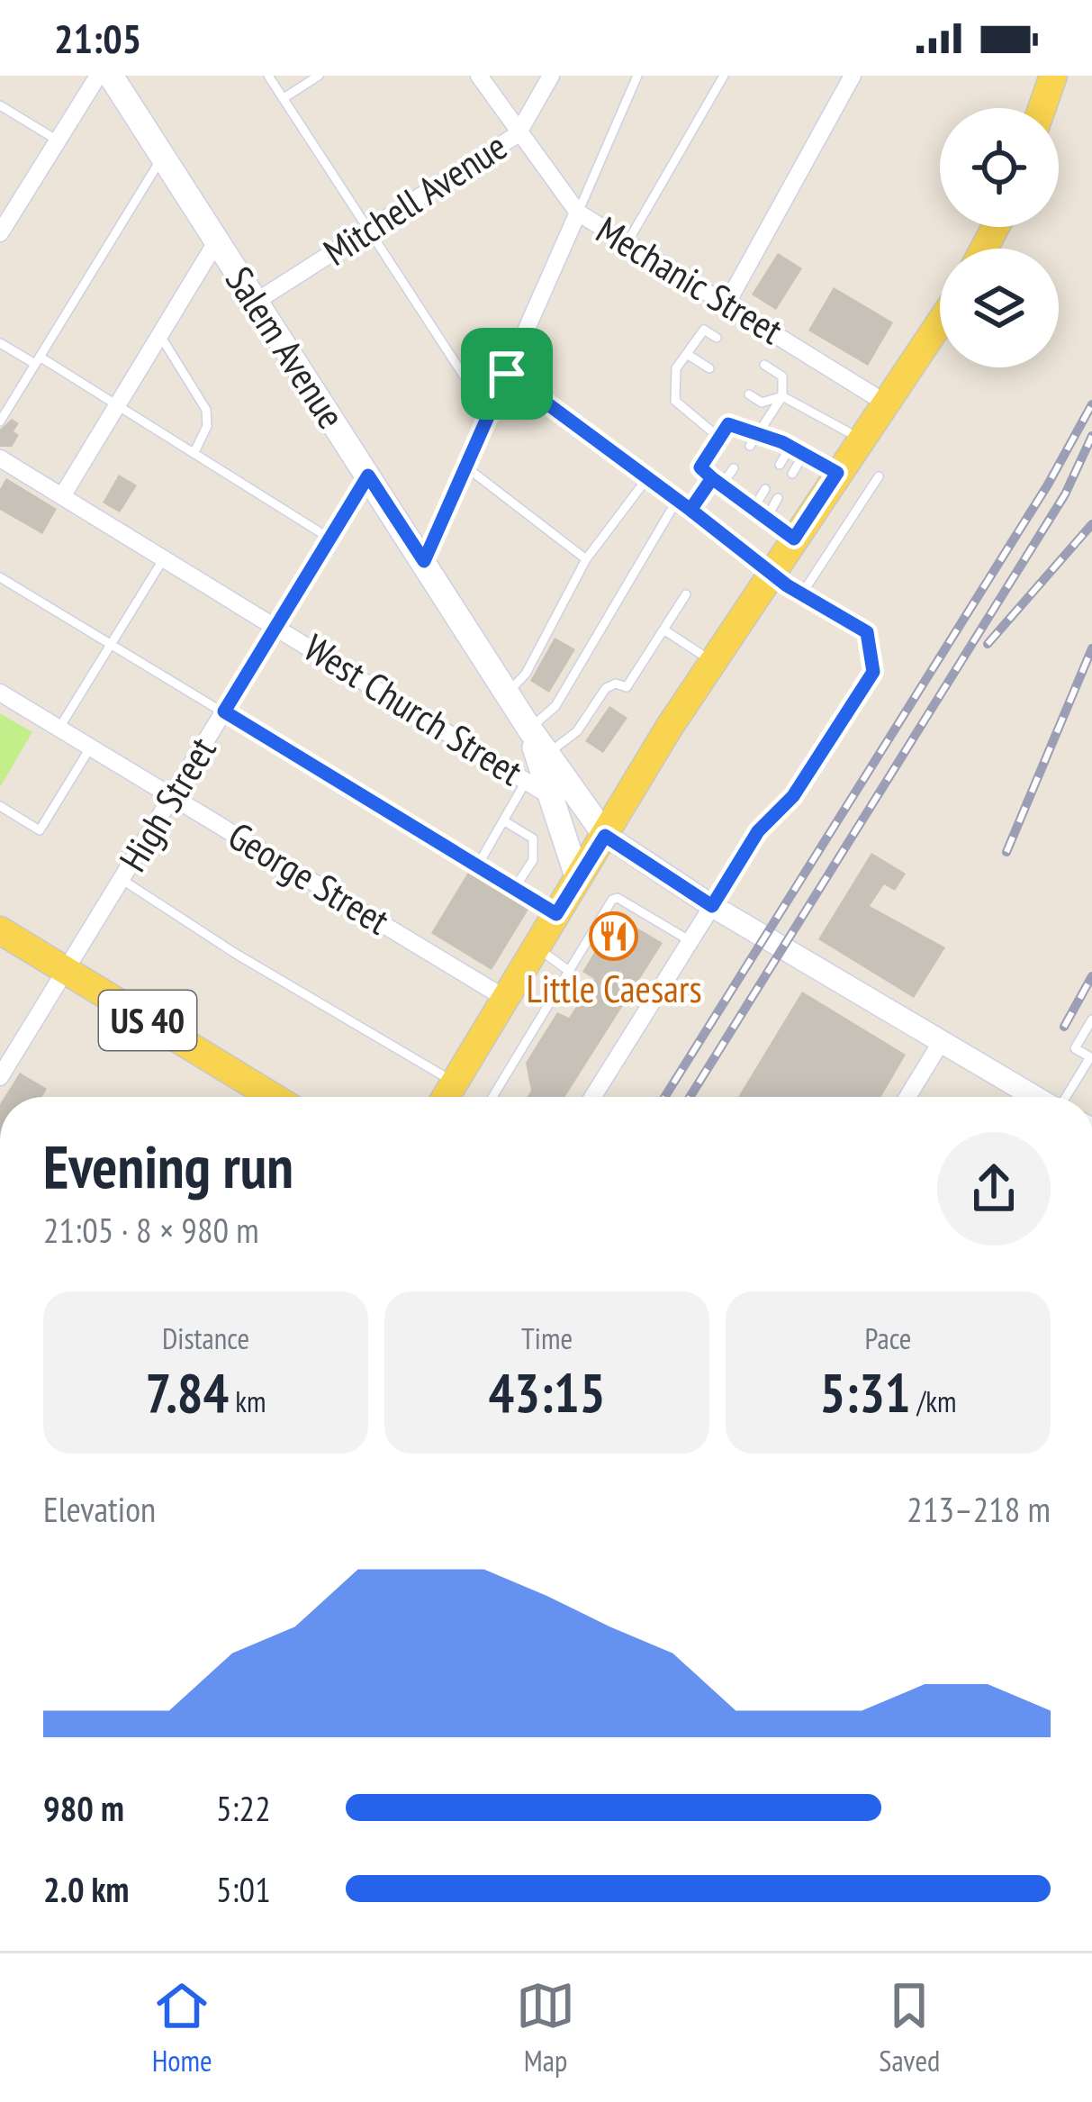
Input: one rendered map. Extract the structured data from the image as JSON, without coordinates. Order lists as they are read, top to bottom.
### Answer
{
  "streets": {
    "main road": ["Salem Avenue", "US 40"],
    "street": [
      "Mitchell Avenue",
      "Mechanic Street",
      "West Church Street",
      "High Street",
      "George Street"
    ]
  },
  "crossings": [
    ["Mitchell Avenue", "Mechanic Street"],
    ["Mitchell Avenue", "Salem Avenue"],
    ["Salem Avenue", "High Street"],
    ["West Church Street", "High Street"],
    ["High Street", "George Street"],
    ["High Street", "US 40"]
  ],
  "places": {
    "restaurant": ["Little Caesars"]
  },
  "page": {
    "status": "21:05",
    "heading": ["Evening run", "21:05 · 8 × 980 m"],
    "stats": [
      ["Distance", "7.84 km"],
      ["Time", "43:15"],
      ["Pace", "5:31 /km"]
    ],
    "chart": ["Elevation", "213–218 m"],
    "list": [
      {
        "name": "980 m",
        "note": "5:22"
      },
      {
        "name": "2.0 km",
        "note": "5:01"
      }
    ],
    "tabs": ["Home", "Map", "Saved"]
  }
}
